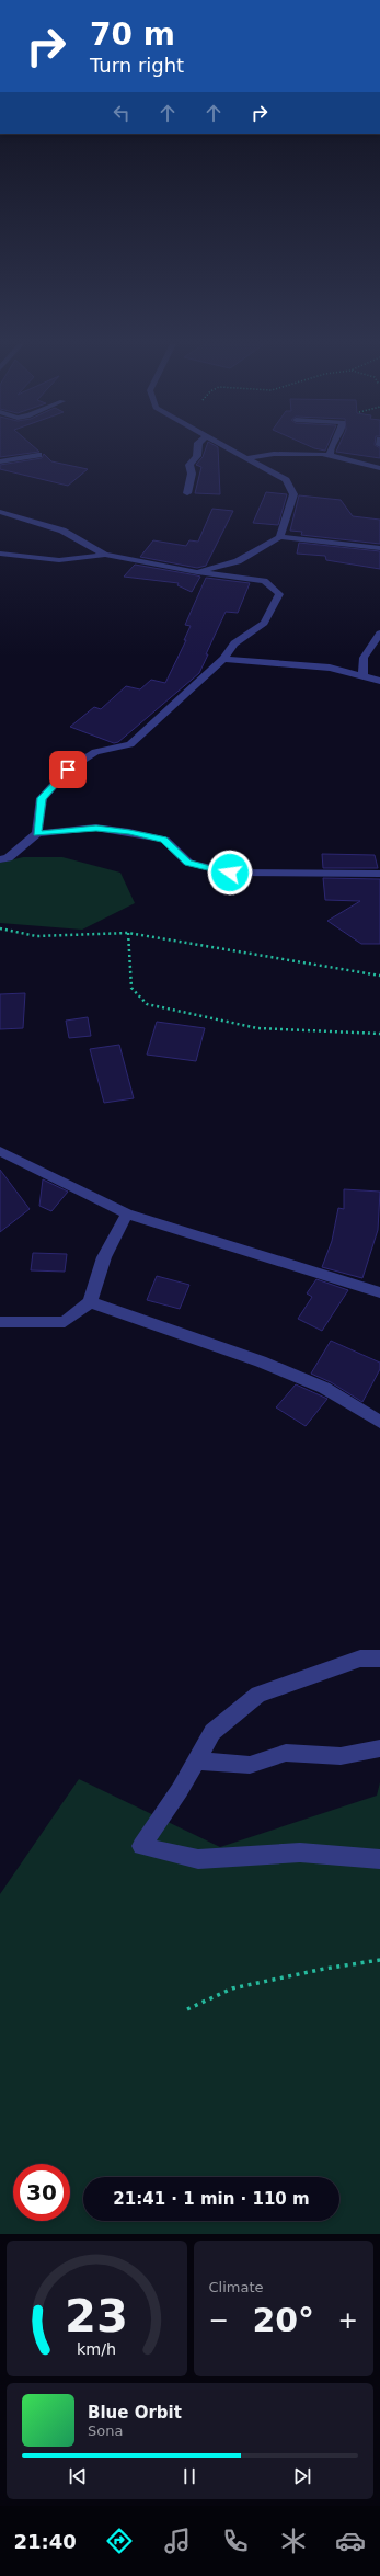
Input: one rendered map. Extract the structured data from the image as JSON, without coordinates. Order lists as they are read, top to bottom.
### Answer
{
  "page": {
    "turn": ["70 m", "Turn right"],
    "limit": "30",
    "trip": "21:41 · 1 min · 110 m",
    "tile": "Climate",
    "heat": ["−", "20°", "+"],
    "song": ["Blue Orbit", "Sona"],
    "tabs": "21:40",
    "gauge": ["23", "km/h"]
  }
}
